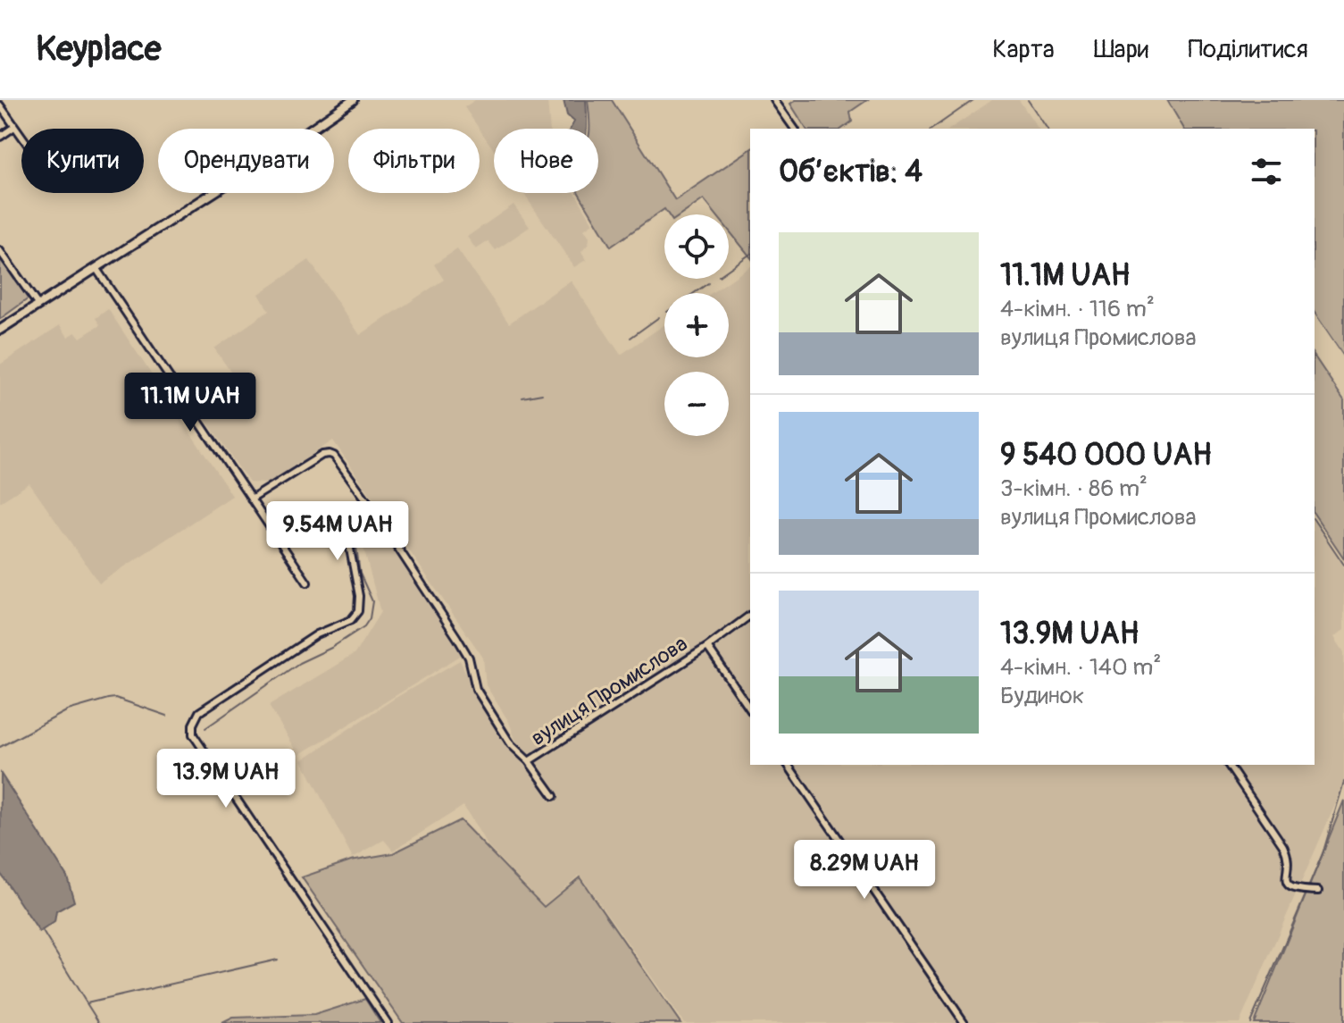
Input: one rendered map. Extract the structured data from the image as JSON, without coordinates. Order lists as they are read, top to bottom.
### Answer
{
  "streets": {
    "street": ["вулиця Промислова"]
  },
  "page": {
    "header": "Keyplace",
    "nav": ["Карта", "Шари", "Поділитися"],
    "chip": [
      "Купити",
      "Орендувати",
      "Фільтри",
      "Нове"
    ],
    "heading": "Об’єктів: 4",
    "map_buttons": ["+", "−"],
    "list": [
      {
        "name": "11.1M UAH",
        "note": "4-кімн. · 116 m² · вулиця Промислова"
      },
      {
        "name": "9 540 000 UAH",
        "note": "3-кімн. · 86 m² · вулиця Промислова"
      },
      {
        "name": "13.9M UAH",
        "note": "4-кімн. · 140 m² · Будинок"
      }
    ],
    "price": [
      "11.1M UAH",
      "9.54M UAH",
      "13.9M UAH",
      "8.29M UAH"
    ]
  }
}
